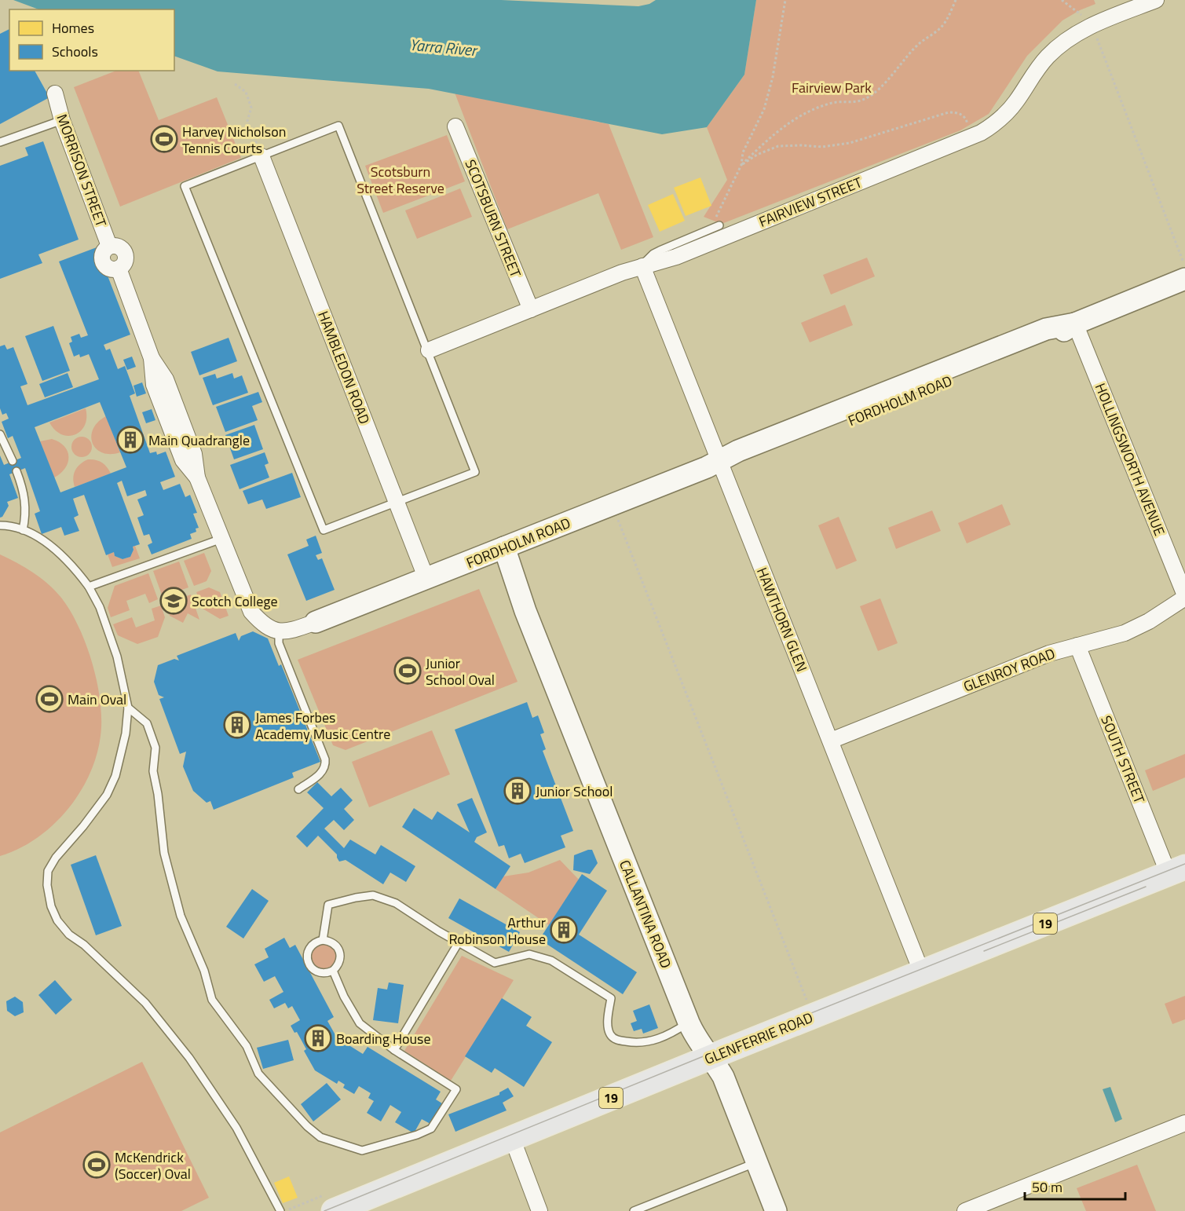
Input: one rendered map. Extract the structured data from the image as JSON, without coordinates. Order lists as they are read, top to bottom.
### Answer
{
  "streets": {
    "main road": ["19", "GLENFERRIE ROAD"],
    "street": [
      "MORRISON STREET",
      "FAIRVIEW STREET",
      "SCOTSBURN STREET",
      "HAMBLEDON ROAD",
      "FORDHOLM ROAD",
      "HOLLINGSWORTH AVENUE",
      "HAWTHORN GLEN",
      "GLENROY ROAD",
      "SOUTH STREET",
      "CALLANTINA ROAD"
    ]
  },
  "crossings": [
    ["FAIRVIEW STREET", "SCOTSBURN STREET"],
    ["FAIRVIEW STREET", "HAWTHORN GLEN"],
    ["HAMBLEDON ROAD", "FORDHOLM ROAD"],
    ["FORDHOLM ROAD", "HOLLINGSWORTH AVENUE"],
    ["FORDHOLM ROAD", "HAWTHORN GLEN"],
    ["FORDHOLM ROAD", "CALLANTINA ROAD"],
    ["HOLLINGSWORTH AVENUE", "GLENROY ROAD"],
    ["HAWTHORN GLEN", "GLENROY ROAD"],
    ["HAWTHORN GLEN", "GLENFERRIE ROAD"],
    ["GLENROY ROAD", "SOUTH STREET"],
    ["SOUTH STREET", "GLENFERRIE ROAD"],
    ["CALLANTINA ROAD", "GLENFERRIE ROAD"]
  ],
  "water": ["Yarra River"],
  "parks": ["Fairview Park", "Scotsburn Street Reserve"],
  "places": {
    "sports": [
      "Harvey Nicholson Tennis Courts",
      "Junior School Oval",
      "Main Oval",
      "McKendrick (Soccer) Oval"
    ],
    "building": [
      "Main Quadrangle",
      "James Forbes Academy Music Centre",
      "Junior School",
      "Arthur Robinson House",
      "Boarding House"
    ],
    "school or university": ["Scotch College"]
  },
  "legend": ["Homes", "Schools"],
  "scale_bar": "50 m"
}
